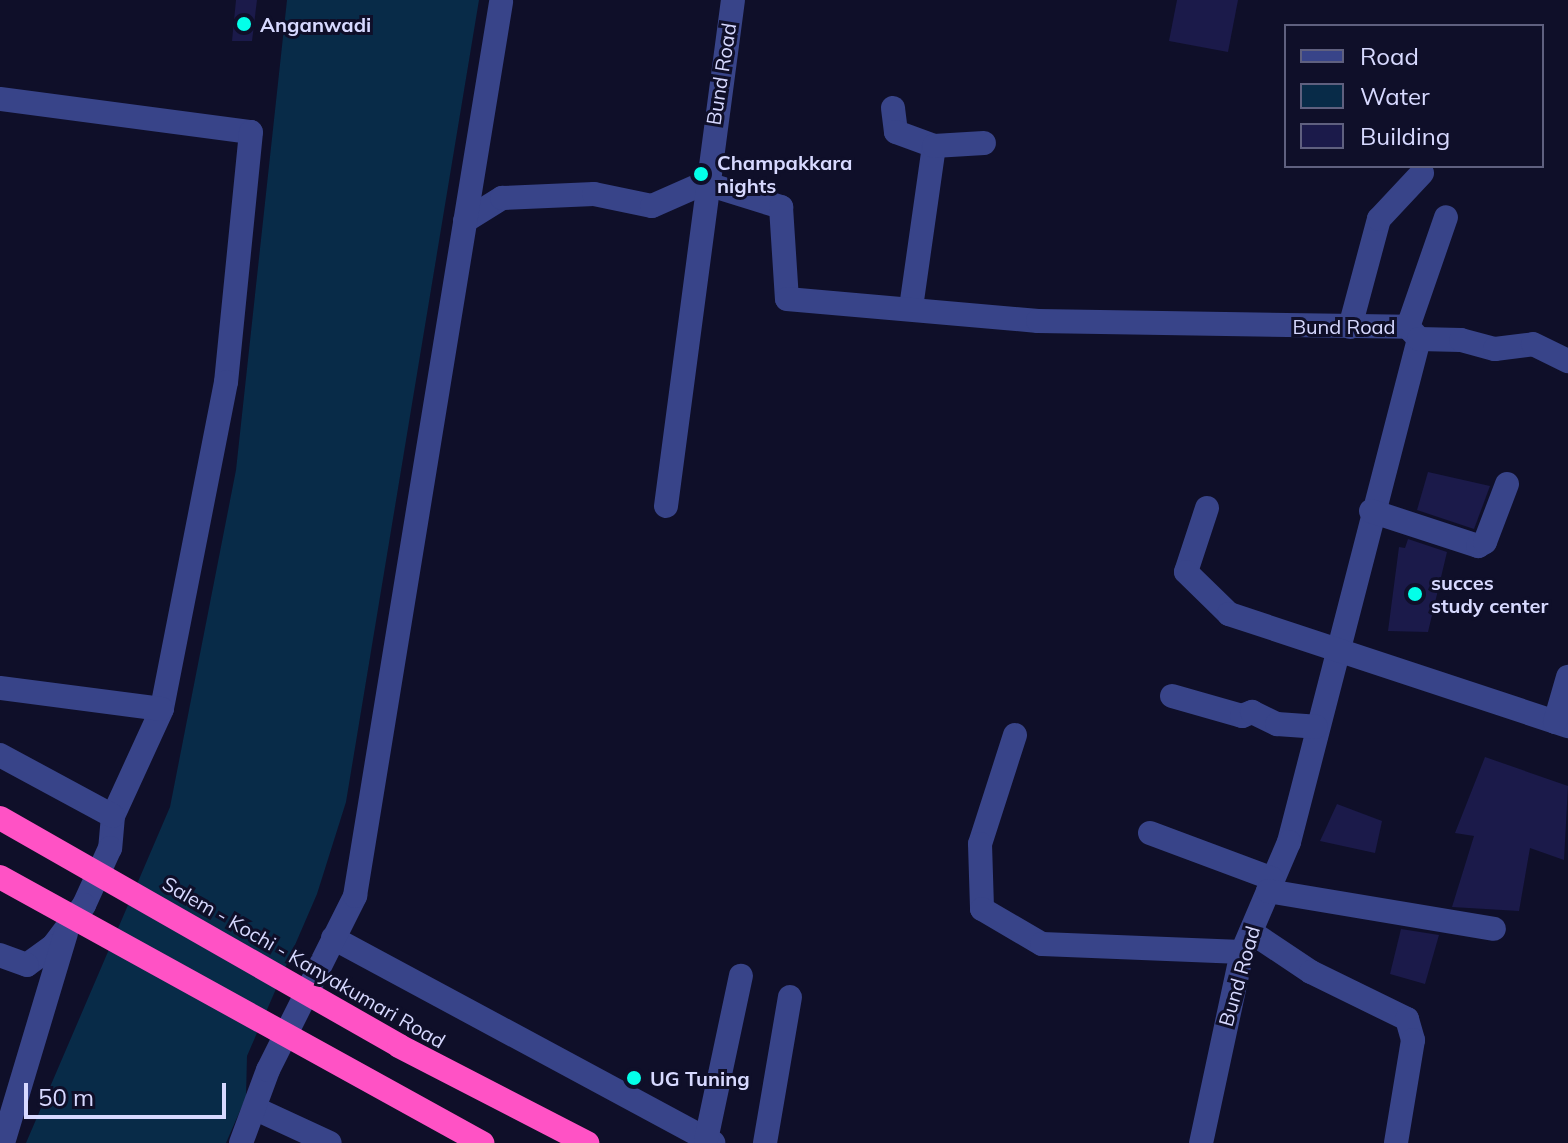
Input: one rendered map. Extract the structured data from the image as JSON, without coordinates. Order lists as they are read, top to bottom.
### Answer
{
  "streets": {
    "highway": ["Salem - Kochi - Kanyakumari Road"],
    "street": ["Bund Road"]
  },
  "places": [
    "Anganwadi",
    "Champakkara nights",
    "succes study center",
    "UG Tuning"
  ],
  "legend": ["Road", "Water", "Building"],
  "scale_bar": "50 m"
}
